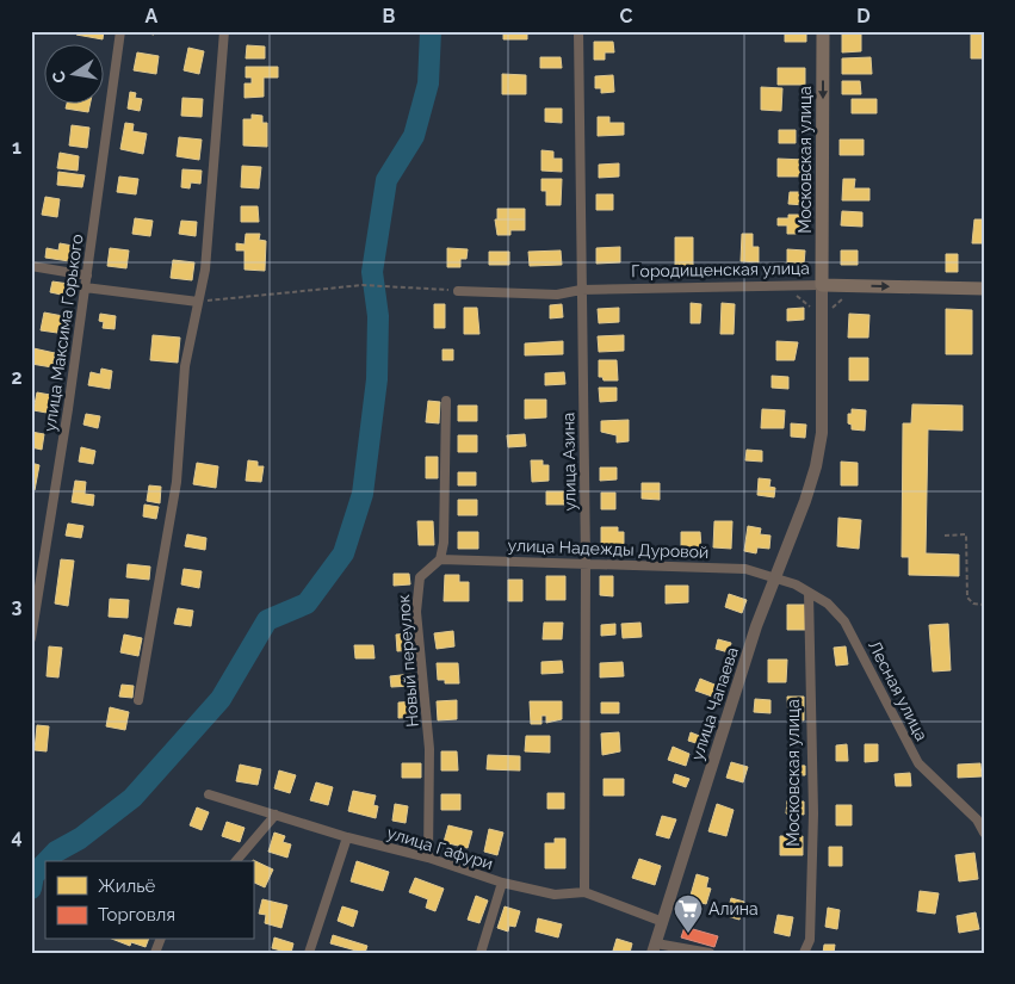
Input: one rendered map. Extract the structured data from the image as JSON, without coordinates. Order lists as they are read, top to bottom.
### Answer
{
  "streets": {
    "main road": ["Московская улица", "Городищенская улица"],
    "street": [
      "улица Максима Горького",
      "улица Азина",
      "улица Надежды Дуровой",
      "Новый переулок",
      "Лесная улица",
      "улица Чапаева",
      "улица Гафури"
    ]
  },
  "crossings": [
    ["Московская улица", "Городищенская улица"],
    ["Московская улица", "Лесная улица"],
    ["Московская улица", "улица Чапаева"],
    ["Городищенская улица", "улица Азина"],
    ["улица Азина", "улица Надежды Дуровой"],
    ["улица Азина", "улица Гафури"],
    ["улица Надежды Дуровой", "Новый переулок"],
    ["улица Надежды Дуровой", "Лесная улица"],
    ["улица Надежды Дуровой", "улица Чапаева"],
    ["Новый переулок", "улица Гафури"],
    ["Лесная улица", "улица Чапаева"],
    ["улица Чапаева", "улица Гафури"]
  ],
  "places": {
    "supermarket": ["Алина"]
  },
  "legend": ["Жильё", "Торговля"],
  "north": "left",
  "grid": {
    "columns": [
      "A",
      "B",
      "C",
      "D"
    ],
    "rows": [
      "1",
      "2",
      "3",
      "4"
    ]
  }
}
